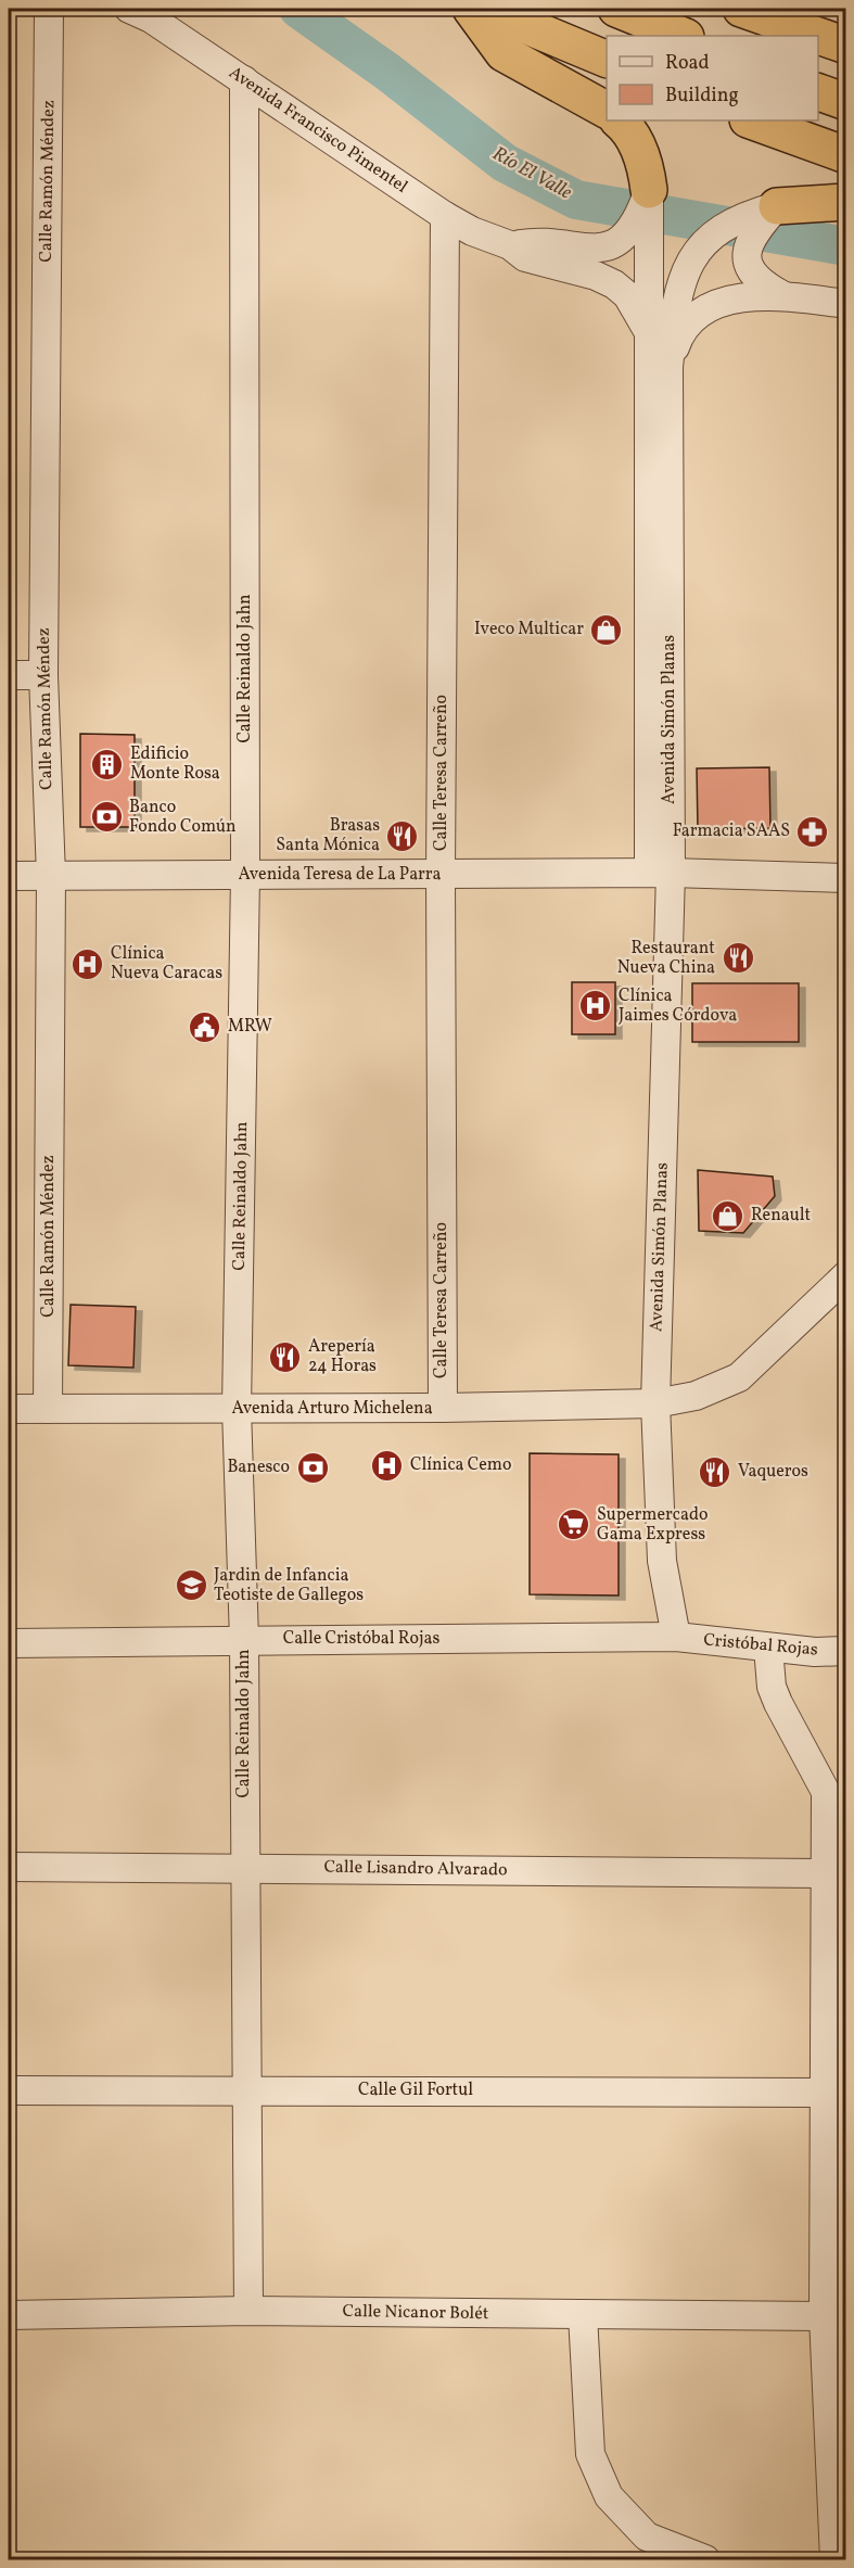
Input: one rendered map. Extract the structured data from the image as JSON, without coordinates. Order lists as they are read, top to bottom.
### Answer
{
  "streets": {
    "street": [
      "Avenida Francisco Pimentel",
      "Calle Ramón Méndez",
      "Calle Reinaldo Jahn",
      "Avenida Simón Planas",
      "Calle Teresa Carreño",
      "Avenida Teresa de La Parra",
      "Avenida Arturo Michelena",
      "Calle Cristóbal Rojas",
      "Cristóbal Rojas",
      "Calle Lisandro Alvarado",
      "Calle Gil Fortul",
      "Calle Nicanor Bolét"
    ]
  },
  "crossings": [
    ["Avenida Francisco Pimentel", "Calle Reinaldo Jahn"],
    ["Avenida Francisco Pimentel", "Calle Teresa Carreño"],
    ["Calle Ramón Méndez", "Avenida Teresa de La Parra"],
    ["Calle Ramón Méndez", "Avenida Arturo Michelena"],
    ["Calle Reinaldo Jahn", "Avenida Teresa de La Parra"],
    ["Calle Reinaldo Jahn", "Avenida Arturo Michelena"],
    ["Calle Reinaldo Jahn", "Calle Cristóbal Rojas"],
    ["Calle Reinaldo Jahn", "Calle Lisandro Alvarado"],
    ["Calle Reinaldo Jahn", "Calle Gil Fortul"],
    ["Calle Reinaldo Jahn", "Calle Nicanor Bolét"],
    ["Avenida Simón Planas", "Avenida Teresa de La Parra"],
    ["Avenida Simón Planas", "Avenida Arturo Michelena"],
    ["Avenida Simón Planas", "Calle Cristóbal Rojas"],
    ["Avenida Simón Planas", "Cristóbal Rojas"],
    ["Calle Teresa Carreño", "Avenida Teresa de La Parra"],
    ["Calle Teresa Carreño", "Avenida Arturo Michelena"],
    ["Calle Cristóbal Rojas", "Cristóbal Rojas"]
  ],
  "water": ["Río El Valle"],
  "places": {
    "shop": ["Iveco Multicar", "Renault"],
    "building": ["Edificio Monte Rosa"],
    "bank": ["Banco Fondo Común", "Banesco"],
    "pharmacy": ["Farmacia SAAS"],
    "restaurant": [
      "Brasas Santa Mónica",
      "Restaurant Nueva China",
      "Arepería 24 Horas",
      "Vaqueros"
    ],
    "hospital": ["Clínica Nueva Caracas", "Clínica Jaimes Córdova", "Clínica Cemo"],
    "public building": ["MRW"],
    "supermarket": ["Supermercado Gama Express"],
    "school or university": ["Jardin de Infancia Teotiste de Gallegos"]
  },
  "legend": ["Road", "Building"]
}
